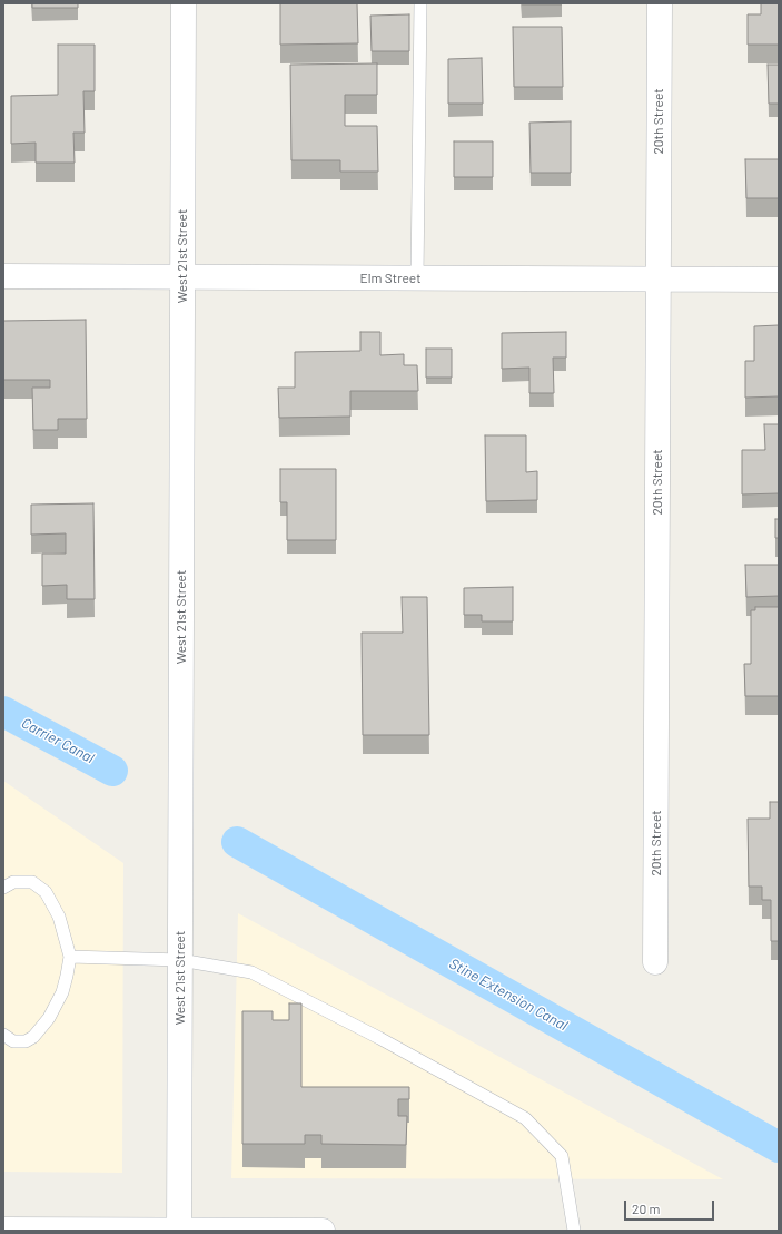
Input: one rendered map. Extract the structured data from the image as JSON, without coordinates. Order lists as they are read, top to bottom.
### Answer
{
  "streets": {
    "street": ["20th Street", "West 21st Street", "Elm Street"]
  },
  "crossings": [
    ["20th Street", "Elm Street"],
    ["West 21st Street", "Elm Street"]
  ],
  "water": ["Carrier Canal", "Stine Extension Canal"],
  "scale_bar": "20 m"
}
